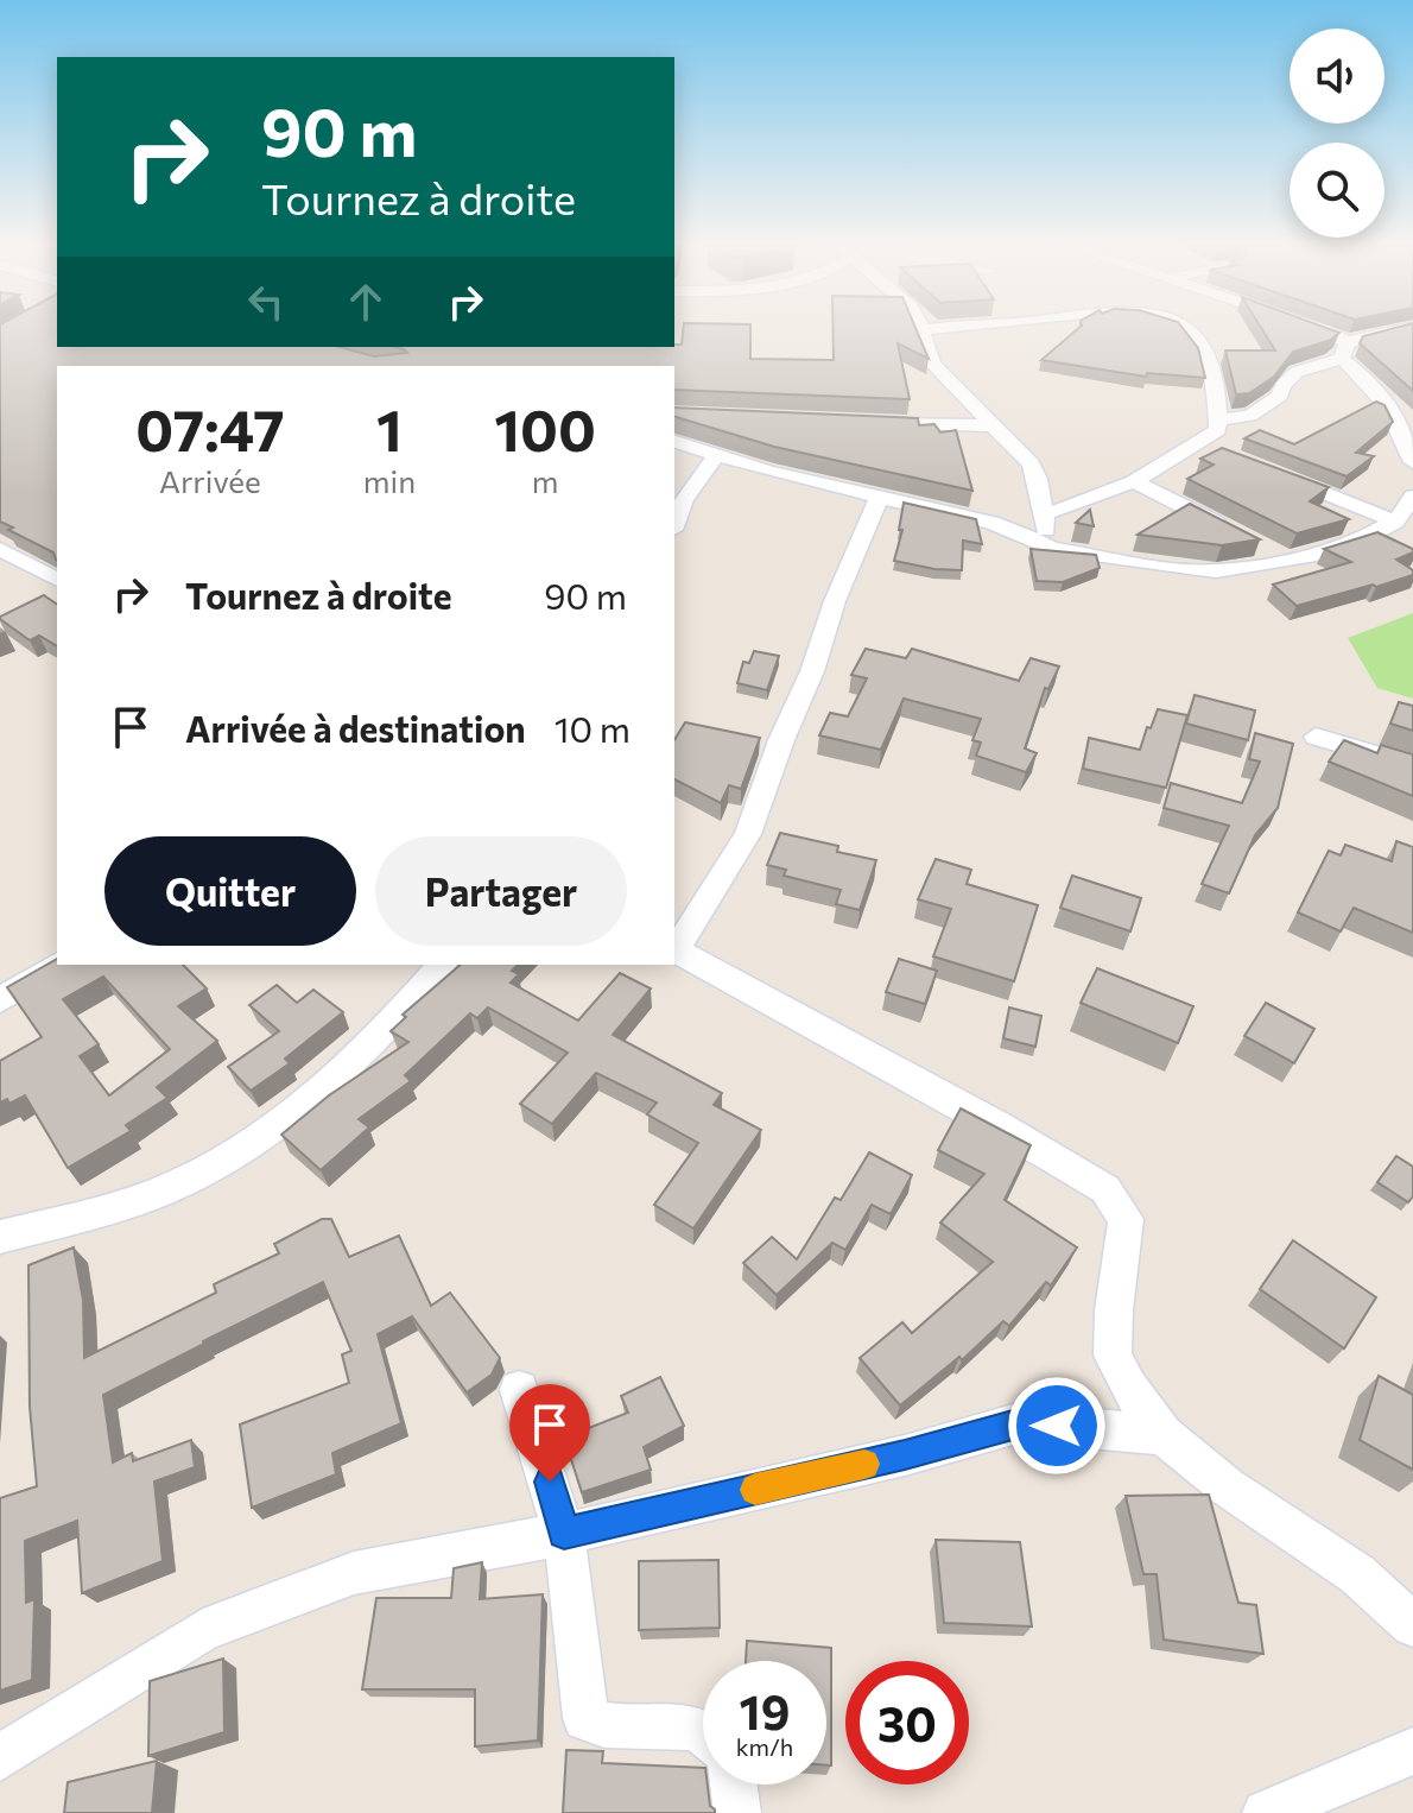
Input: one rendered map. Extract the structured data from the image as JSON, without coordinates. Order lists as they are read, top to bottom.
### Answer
{
  "page": {
    "turn": ["90 m", "Tournez à droite"],
    "eta": [
      "07:47",
      "Arrivée",
      "1",
      "min",
      "100",
      "m"
    ],
    "list": [
      {
        "name": "Tournez à droite",
        "value": "90 m"
      },
      {
        "name": "Arrivée à destination",
        "value": "10 m"
      }
    ],
    "buttons": ["Quitter", "Partager"],
    "speed": "19 km/h",
    "limit": "30"
  }
}
